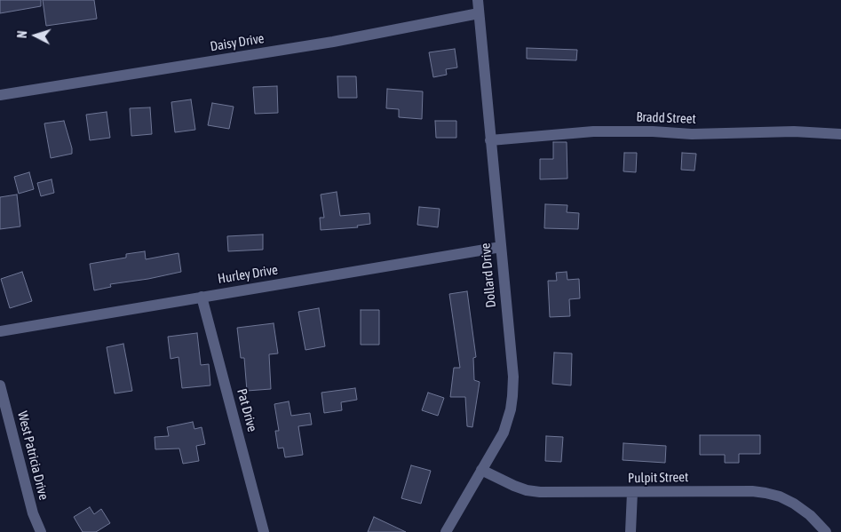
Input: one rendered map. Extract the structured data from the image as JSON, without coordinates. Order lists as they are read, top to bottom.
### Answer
{
  "streets": {
    "street": [
      "Daisy Drive",
      "Bradd Street",
      "Hurley Drive",
      "Dollard Drive",
      "Pat Drive",
      "West Patricia Drive",
      "Pulpit Street"
    ]
  },
  "crossings": [
    ["Daisy Drive", "Dollard Drive"],
    ["Bradd Street", "Dollard Drive"],
    ["Hurley Drive", "Dollard Drive"],
    ["Hurley Drive", "Pat Drive"],
    ["Dollard Drive", "Pulpit Street"]
  ],
  "north": "left"
}
